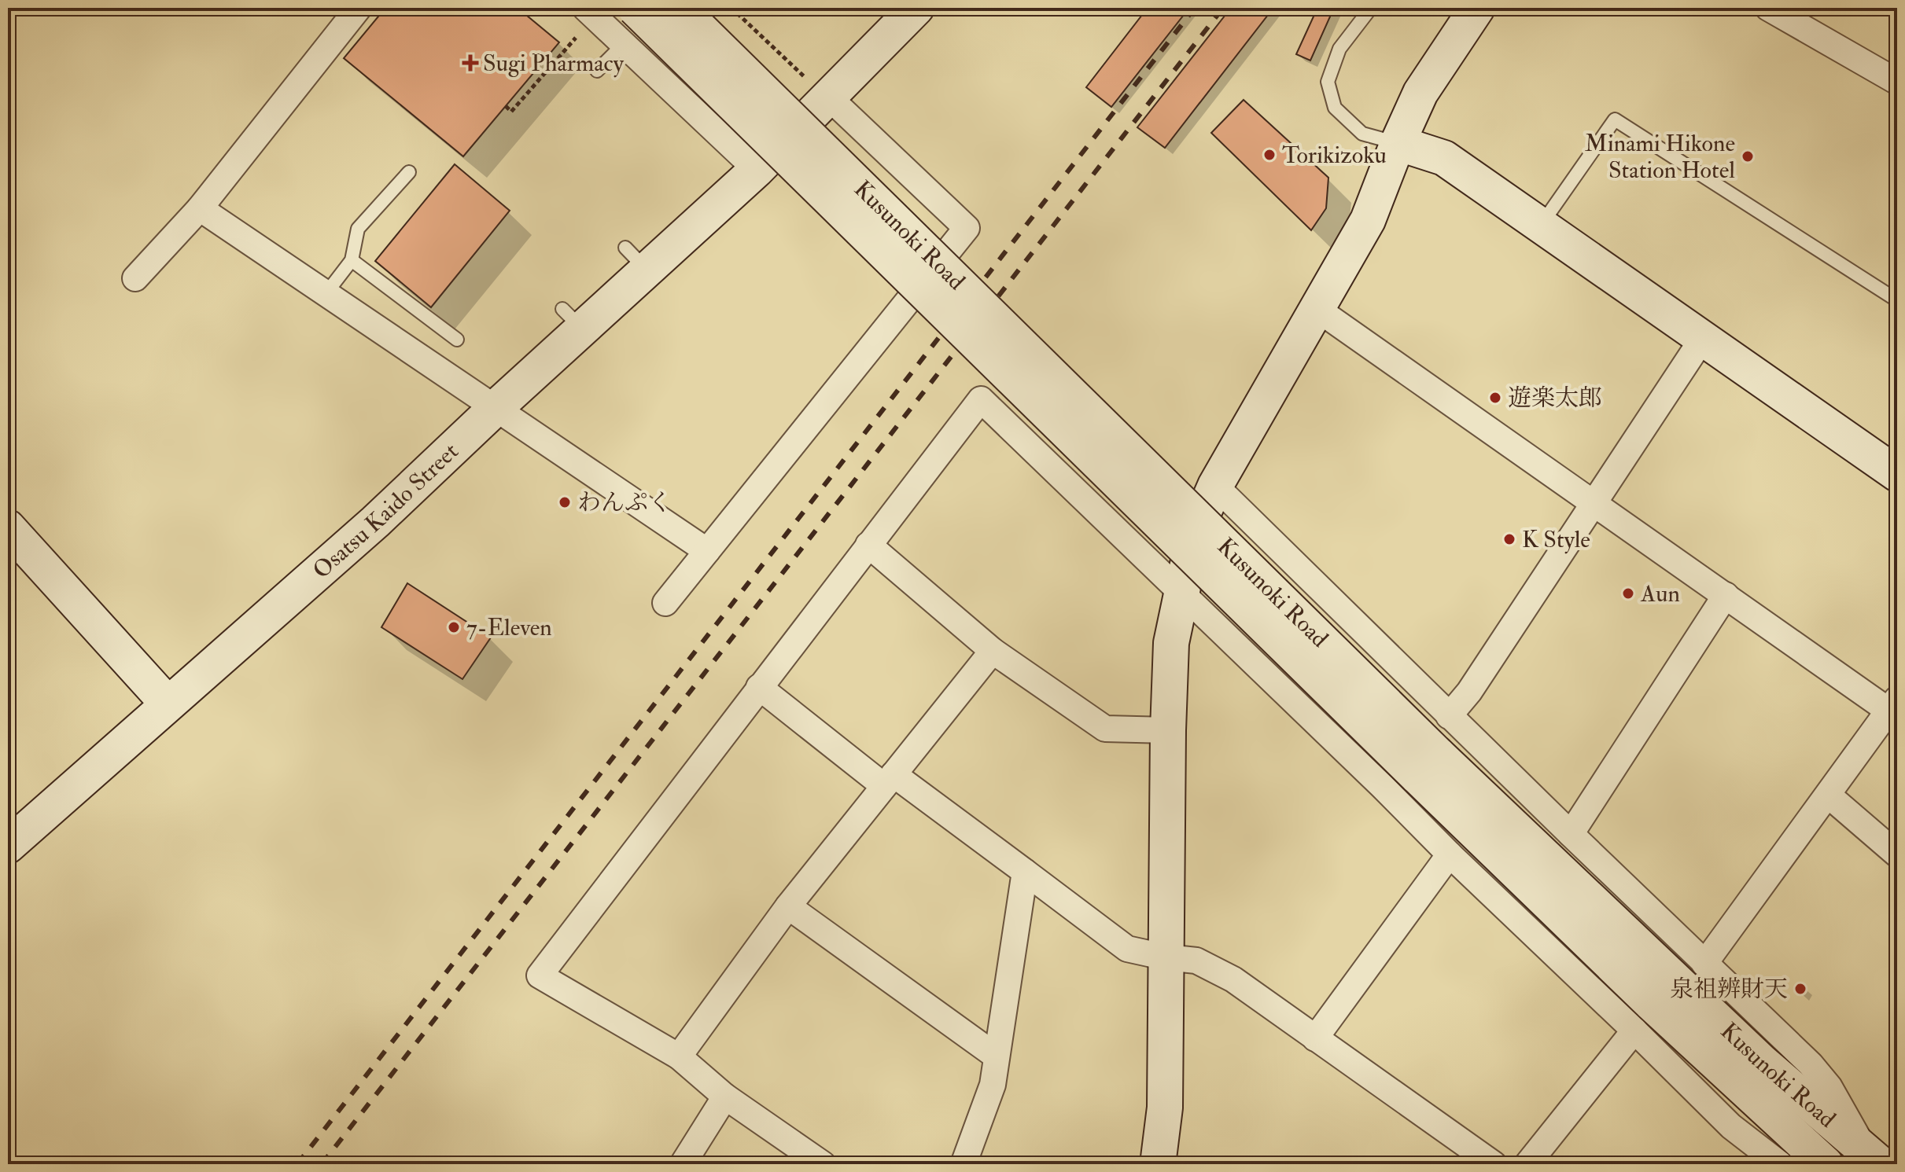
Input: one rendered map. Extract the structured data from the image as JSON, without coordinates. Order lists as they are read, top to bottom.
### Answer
{
  "streets": {
    "street": ["Kusunoki Road", "Osatsu Kaido Street"]
  },
  "places": {
    "health": ["Sugi Pharmacy"],
    "other": [
      "Torikizoku",
      "Minami Hikone Station Hotel",
      "遊楽太郎",
      "わんぷく",
      "K Style",
      "Aun",
      "7-Eleven",
      "泉祖辨財天"
    ]
  }
}
